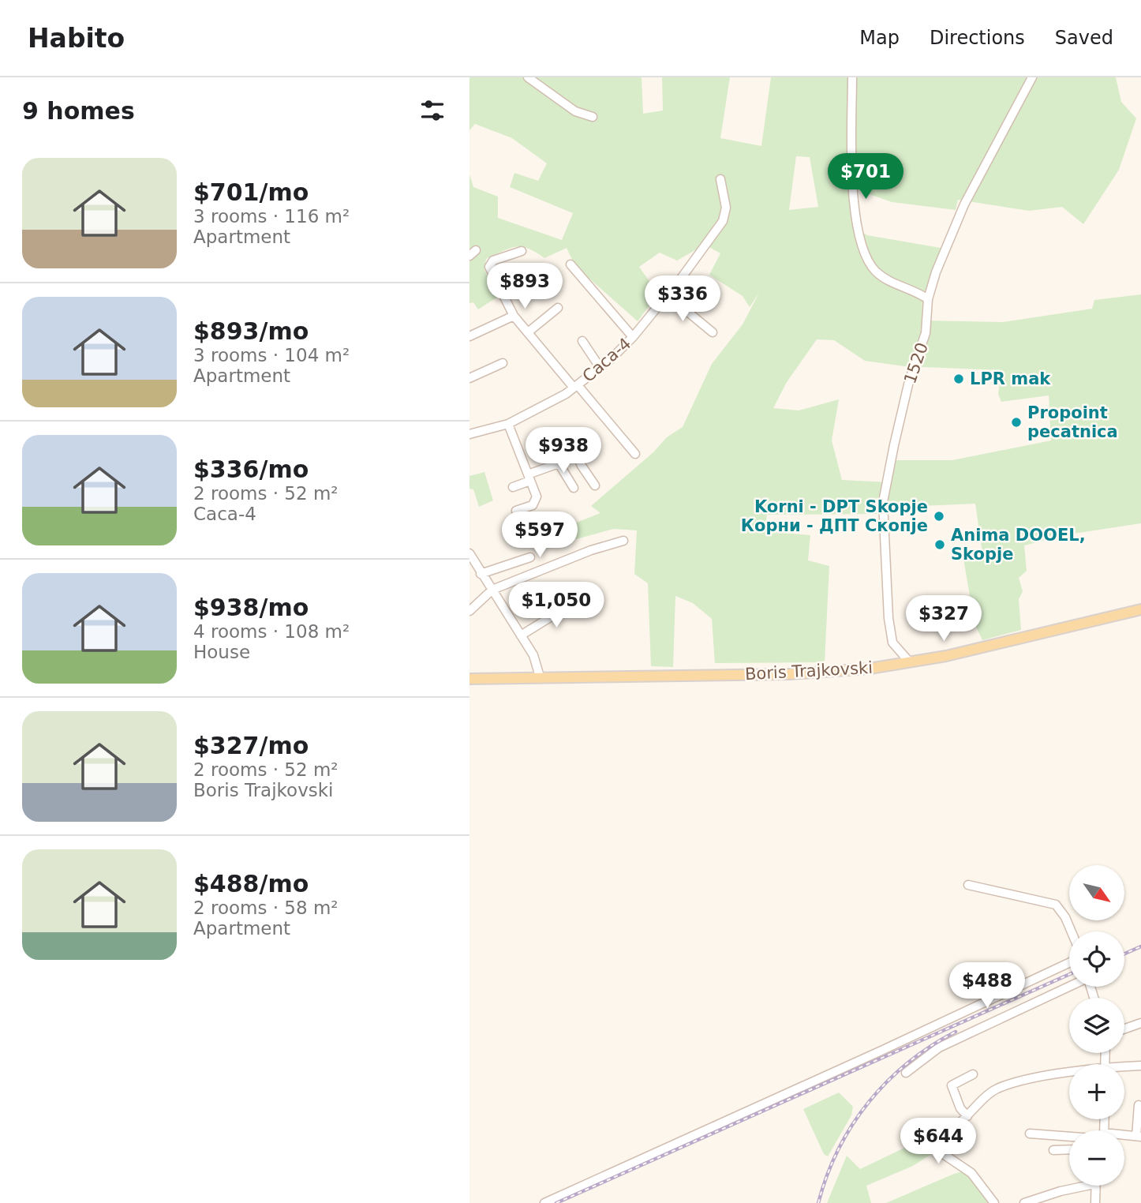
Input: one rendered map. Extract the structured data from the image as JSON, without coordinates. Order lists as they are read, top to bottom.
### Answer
{
  "streets": {
    "main road": ["Boris Trajkovski"],
    "street": ["Саса-4", "1520"]
  },
  "places": [
    "LPR mak",
    "Propoint pecatnica",
    "Korni - DPT Skopje Корни - ДПТ Скопје",
    "Anima DOOEL, Skopje"
  ],
  "north": "bottom right",
  "page": {
    "header": "Habito",
    "nav": ["Map", "Directions", "Saved"],
    "heading": "9 homes",
    "list": [
      {
        "name": "$701/mo",
        "note": "3 rooms · 116 m² · Apartment"
      },
      {
        "name": "$893/mo",
        "note": "3 rooms · 104 m² · Apartment"
      },
      {
        "name": "$336/mo",
        "note": "2 rooms · 52 m² · Саса-4"
      },
      {
        "name": "$938/mo",
        "note": "4 rooms · 108 m² · House"
      },
      {
        "name": "$327/mo",
        "note": "2 rooms · 52 m² · Boris Trajkovski"
      },
      {
        "name": "$488/mo",
        "note": "2 rooms · 58 m² · Apartment"
      }
    ],
    "price": [
      "$701",
      "$893",
      "$336",
      "$938",
      "$597",
      "$1,050",
      "$327",
      "$488",
      "$644"
    ],
    "map_buttons": ["+", "−"]
  }
}
